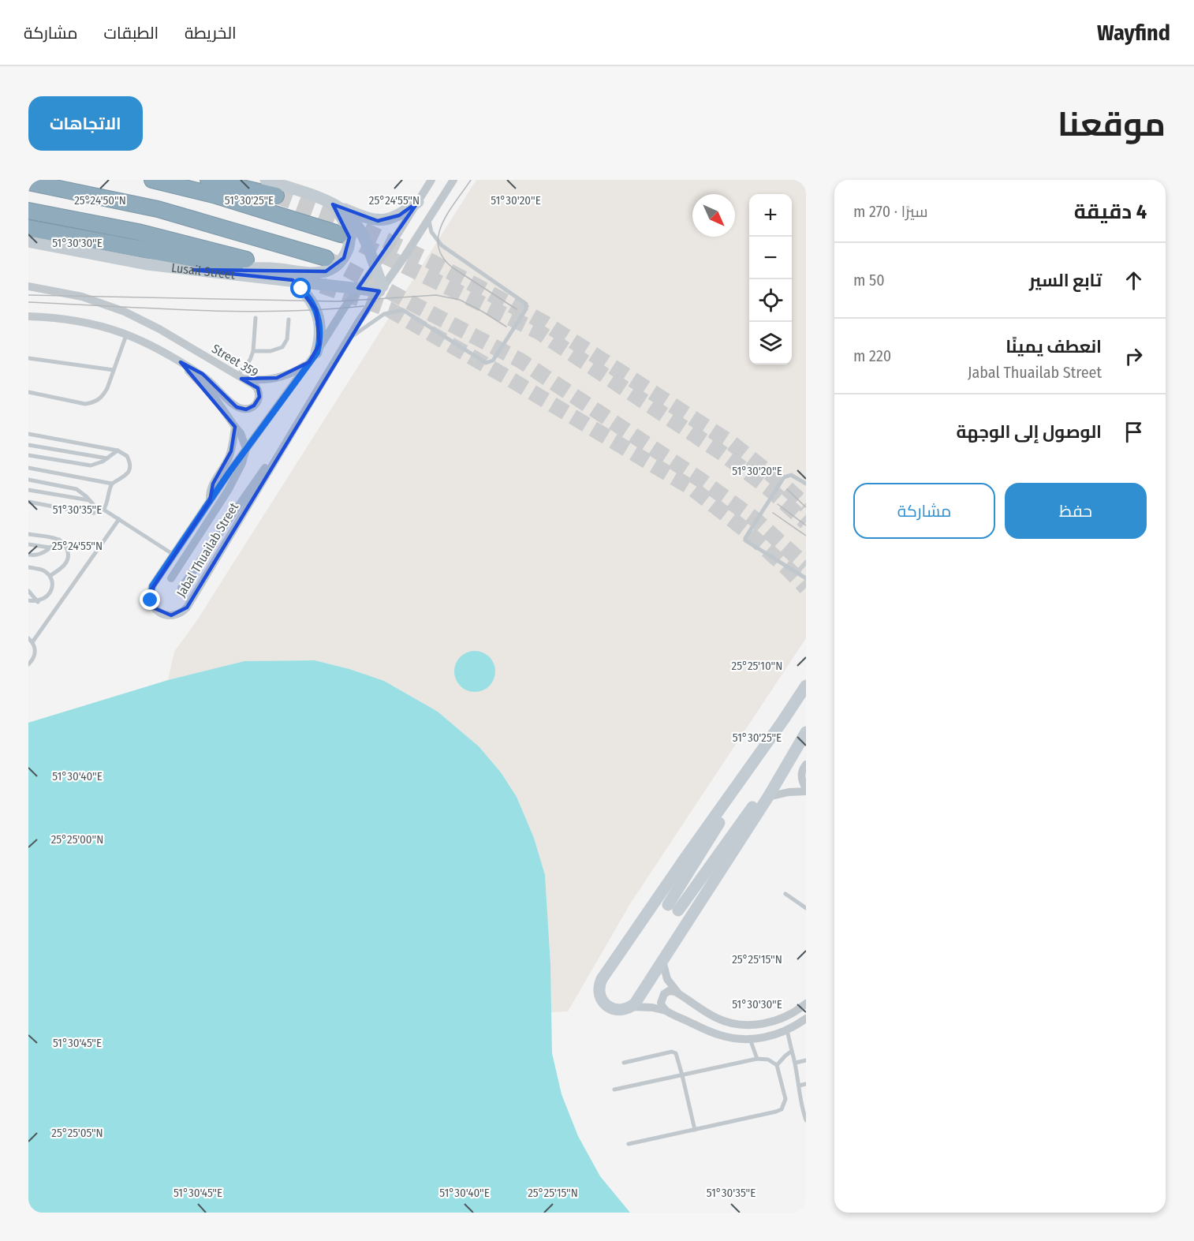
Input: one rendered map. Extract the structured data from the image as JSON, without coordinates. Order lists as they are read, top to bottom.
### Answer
{
  "streets": {
    "street": ["Lusail Street", "Street 359", "Jabal Thuailab Street"]
  },
  "crossings": [
    ["Lusail Street", "Jabal Thuailab Street"]
  ],
  "north": "bottom right",
  "page": {
    "header": "Wayfind",
    "nav": ["الخريطة", "الطبقات", "مشاركة"],
    "title": "موقعنا",
    "buttons": [
      "الاتجاهات",
      ["حفظ", "مشاركة"]
    ],
    "heading": ["4 دقيقة", "سيرًا · 270 m"],
    "map_buttons": ["+", "−"],
    "list": [
      ["تابع السير", "50 m"],
      ["انعطف يمينًا", "Jabal Thuailab Street", "220 m"],
      "الوصول إلى الوجهة"
    ]
  },
  "coordinates": [
    "25°24'50\"N",
    "51°30'25\"E",
    "25°24'55\"N",
    "51°30'20\"E",
    "51°30'30\"E",
    "51°30'35\"E",
    "25°25'10\"N",
    "51°30'40\"E",
    "25°25'00\"N",
    "25°25'15\"N",
    "51°30'45\"E",
    "25°25'05\"N"
  ]
}
